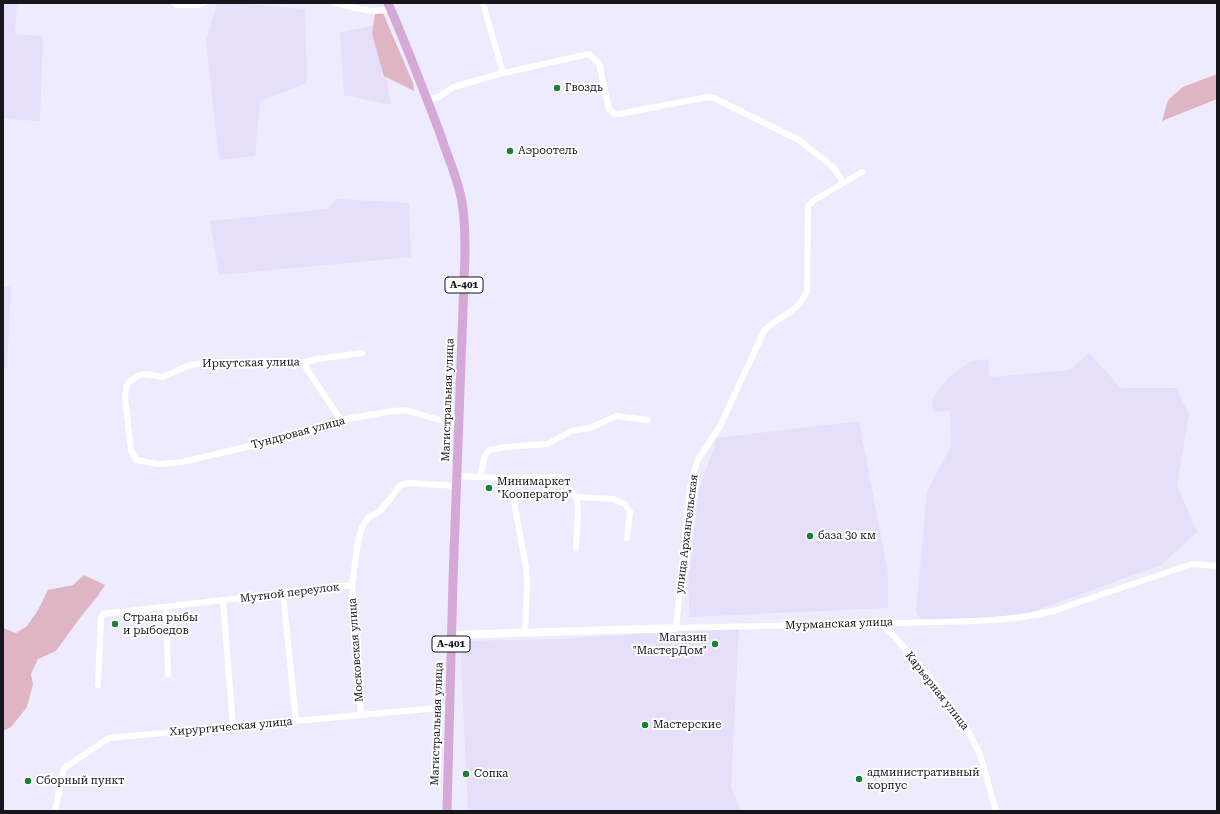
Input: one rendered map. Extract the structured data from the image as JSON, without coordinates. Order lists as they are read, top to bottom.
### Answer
{
  "streets": {
    "main road": ["А-401", "Магистральная улица"],
    "street": [
      "Иркутская улица",
      "Тундровая улица",
      "улица Архангельская",
      "Мутной переулок",
      "Мурманская улица",
      "Московская улица",
      "Карьерная улица",
      "Хирургическая улица"
    ]
  },
  "crossings": [
    ["Иркутская улица", "Тундровая улица"],
    ["Магистральная улица", "Тундровая улица"],
    ["Магистральная улица", "Мутной переулок"],
    ["Магистральная улица", "Мурманская улица"],
    ["Магистральная улица", "Хирургическая улица"],
    ["улица Архангельская", "Мурманская улица"],
    ["Мутной переулок", "Московская улица"],
    ["Мурманская улица", "Карьерная улица"],
    ["Московская улица", "Хирургическая улица"]
  ],
  "places": [
    "Гвоздь",
    "Аэроотель",
    "Минимаркет \"Кооператор\"",
    "база 30 км",
    "Страна рыбы и рыбоедов",
    "Магазин \"МастерДом\"",
    "Мастерские",
    "Сопка",
    "административный корпус",
    "Сборный пункт"
  ]
}
